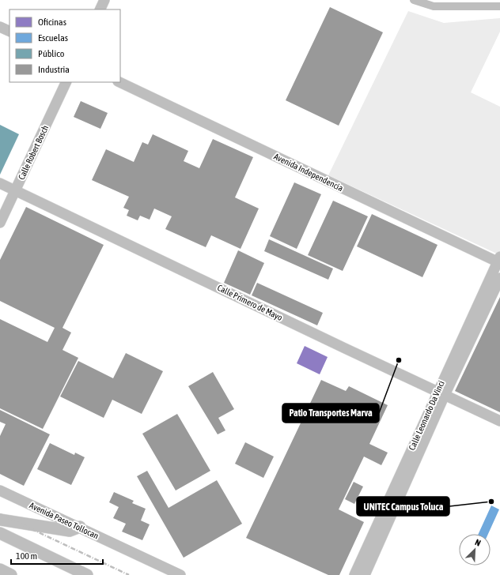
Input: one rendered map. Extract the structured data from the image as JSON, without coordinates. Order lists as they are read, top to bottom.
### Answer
{
  "streets": {
    "main road": [
      "Calle Robert Bosch",
      "Avenida Independencia",
      "Calle Primero de Mayo",
      "Calle Leonardo Da Vinci",
      "Avenida Paseo Tollocan"
    ]
  },
  "crossings": [
    ["Calle Robert Bosch", "Calle Primero de Mayo"],
    ["Avenida Independencia", "Calle Leonardo Da Vinci"],
    ["Calle Primero de Mayo", "Calle Leonardo Da Vinci"]
  ],
  "places": ["Patio Transportes Marva", "UNITEC Campus Toluca"],
  "legend": [
    "Oficinas",
    "Escuelas",
    "Público",
    "Industria"
  ],
  "scale_bar": "100 m",
  "north": "top right"
}
